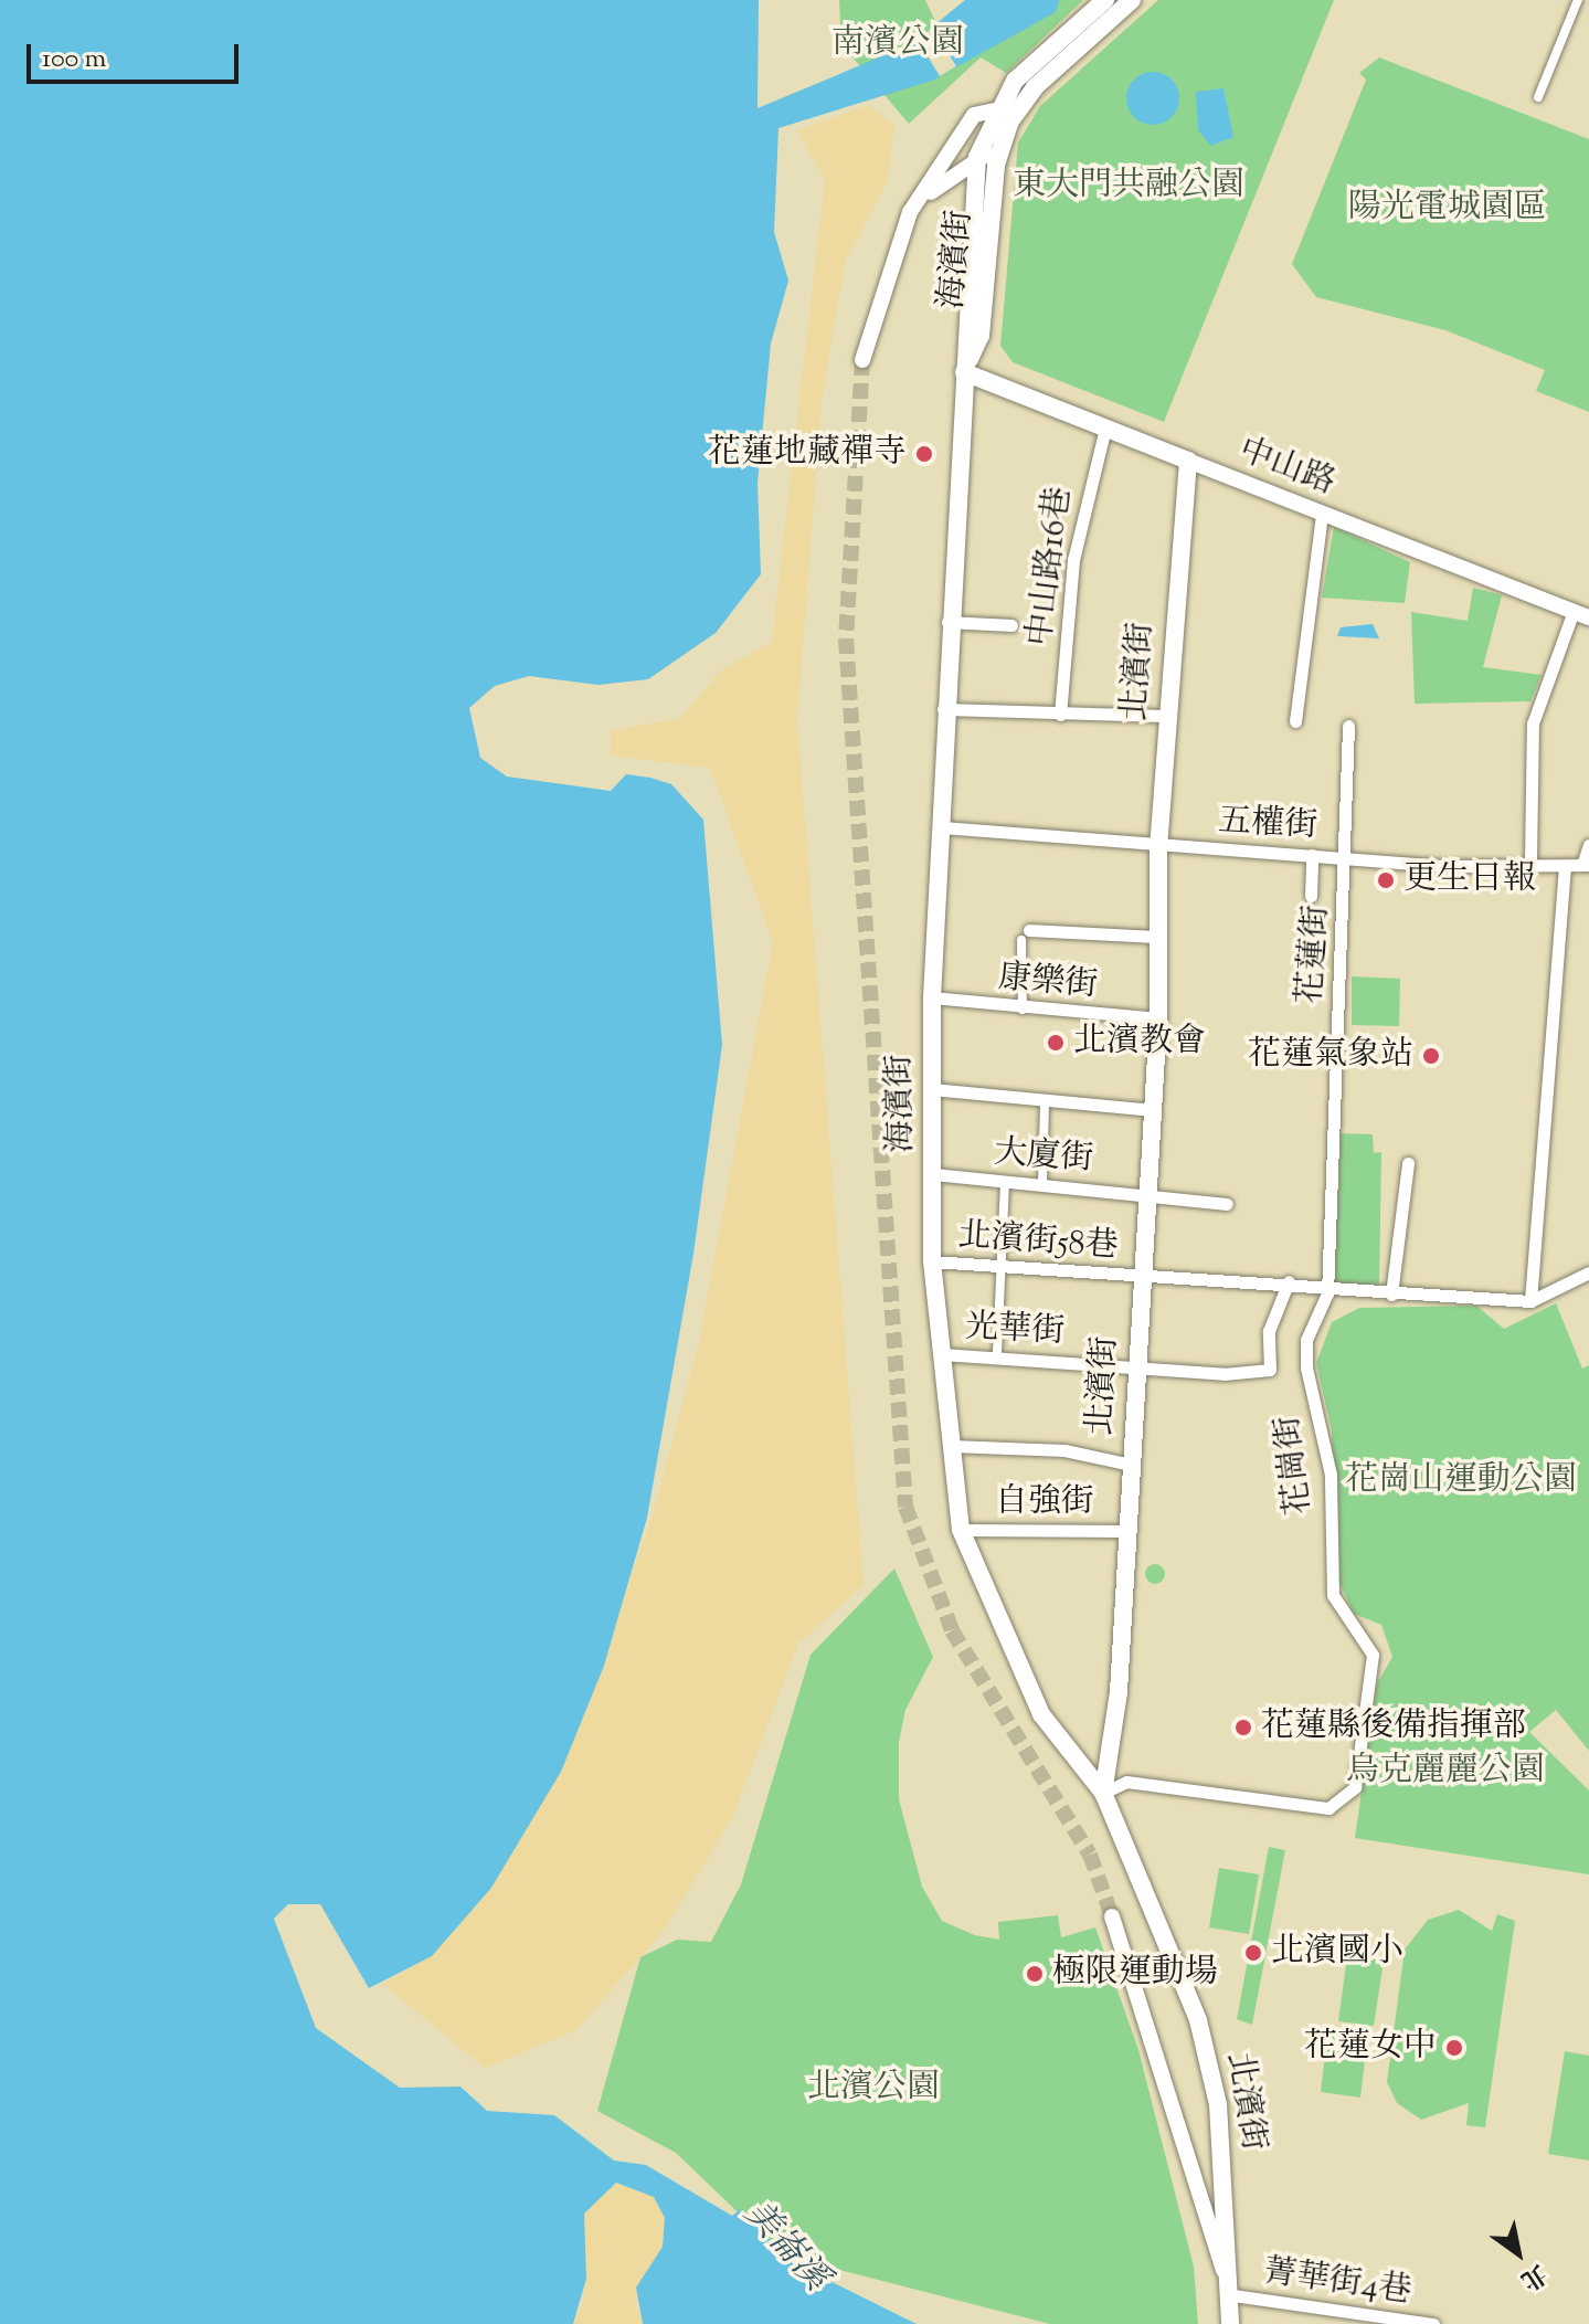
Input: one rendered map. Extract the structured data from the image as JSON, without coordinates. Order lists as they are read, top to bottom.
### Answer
{
  "streets": {
    "main road": ["海濱街", "中山路", "北濱街"],
    "street": [
      "中山路16巷",
      "五權街",
      "花蓮街",
      "康樂街",
      "大廈街",
      "北濱街58巷",
      "光華街",
      "花崗街",
      "自強街",
      "菁華街4巷"
    ]
  },
  "crossings": [
    ["海濱街", "中山路"],
    ["海濱街", "北濱街"],
    ["海濱街", "五權街"],
    ["海濱街", "康樂街"],
    ["海濱街", "大廈街"],
    ["海濱街", "北濱街58巷"],
    ["海濱街", "光華街"],
    ["海濱街", "花崗街"],
    ["海濱街", "自強街"],
    ["中山路", "中山路16巷"],
    ["中山路", "北濱街"],
    ["北濱街", "五權街"],
    ["北濱街", "康樂街"],
    ["北濱街", "大廈街"],
    ["北濱街", "北濱街58巷"],
    ["北濱街", "光華街"],
    ["北濱街", "花崗街"],
    ["北濱街", "自強街"],
    ["北濱街", "菁華街4巷"],
    ["五權街", "花蓮街"],
    ["花蓮街", "花崗街"],
    ["北濱街58巷", "光華街"]
  ],
  "water": ["美崙溪"],
  "parks": [
    "南濱公園",
    "東大門共融公園",
    "陽光電城園區",
    "花崗山運動公園",
    "烏克麗麗公園",
    "北濱公園"
  ],
  "places": [
    "花蓮地藏禪寺",
    "更生日報",
    "北濱教會",
    "花蓮氣象站",
    "花蓮縣後備指揮部",
    "北濱國小",
    "極限運動場",
    "花蓮女中"
  ],
  "scale_bar": "100 m",
  "north": "bottom right"
}
